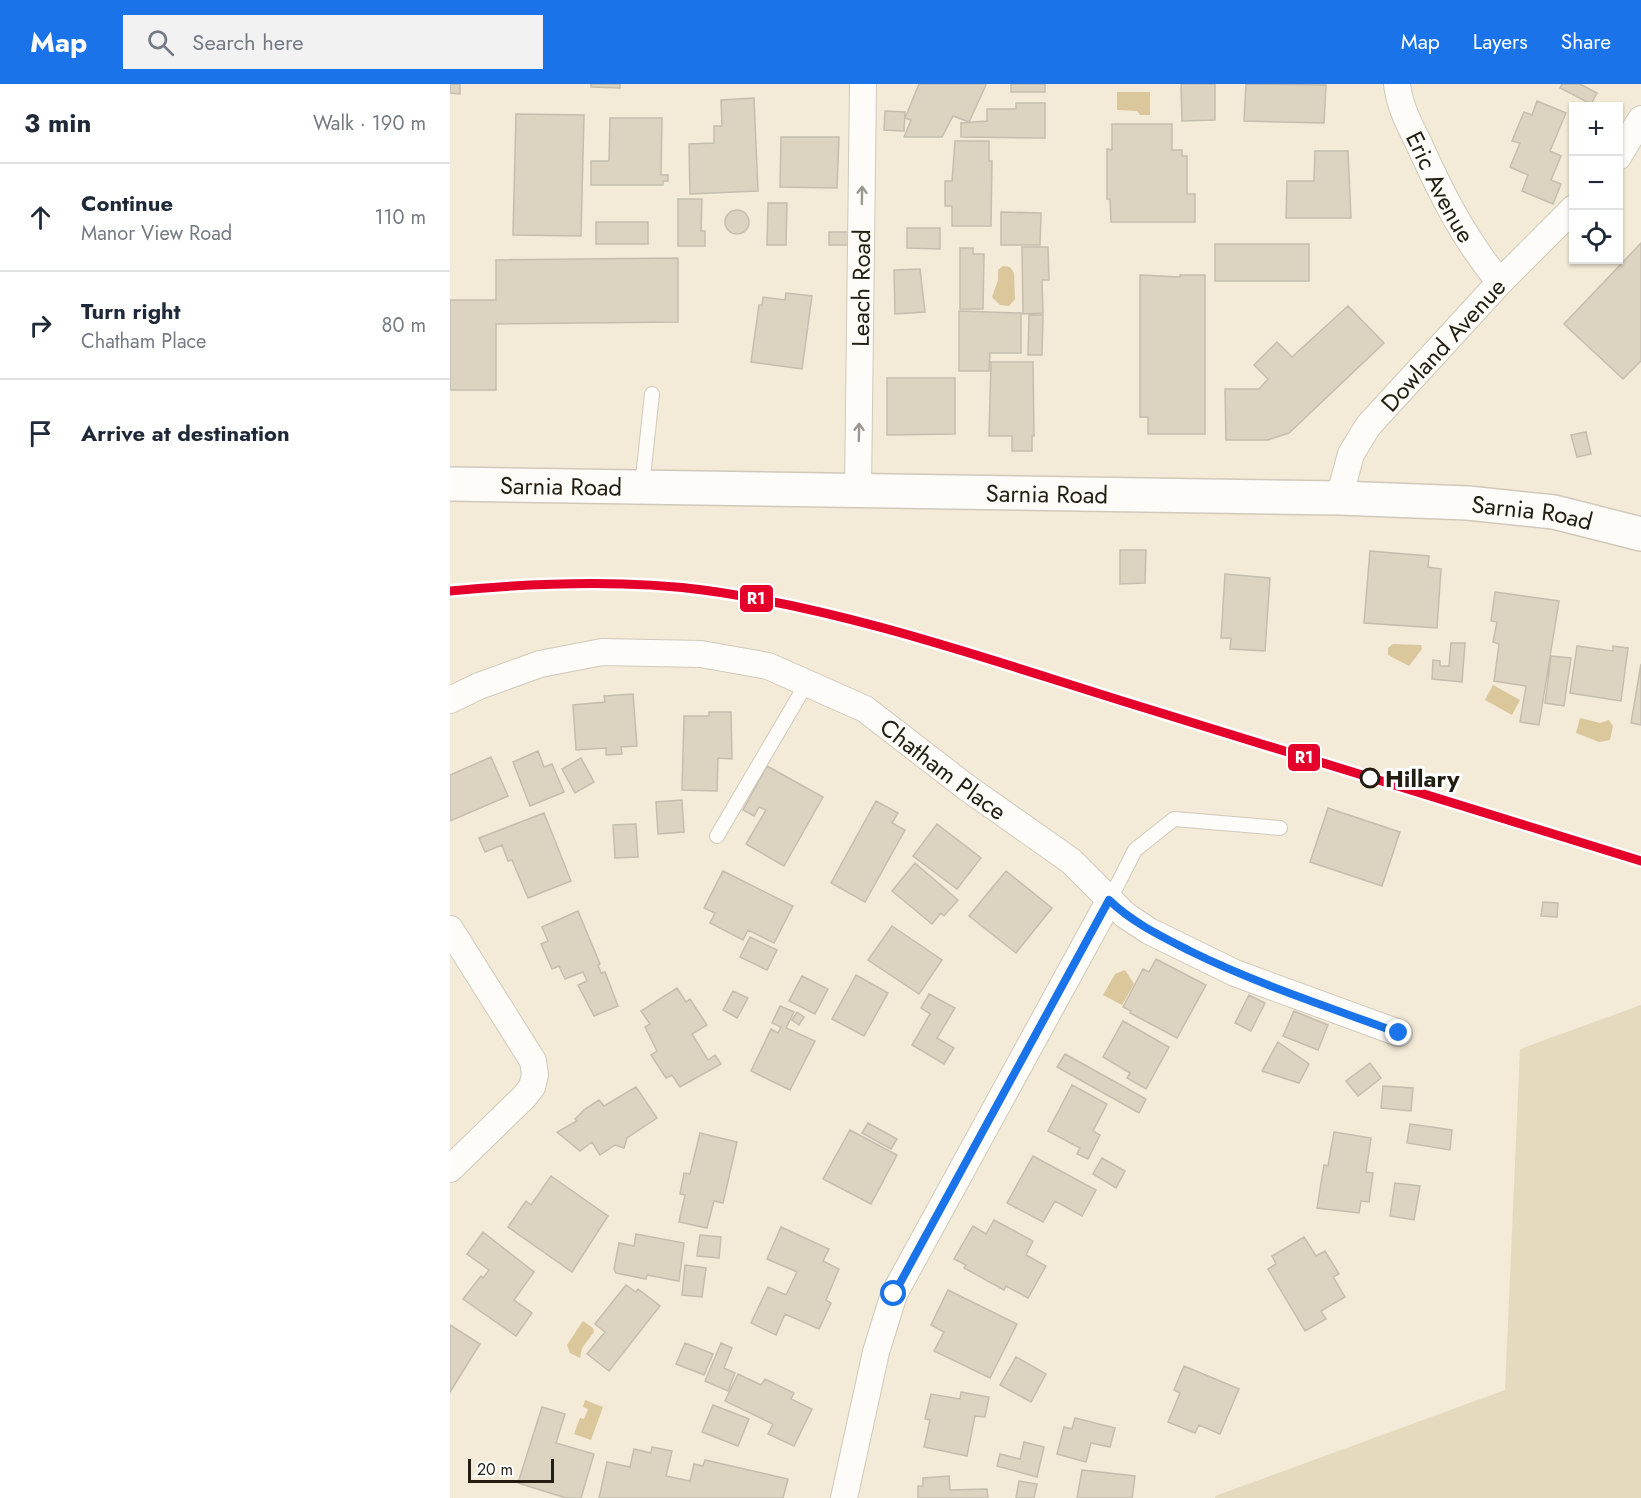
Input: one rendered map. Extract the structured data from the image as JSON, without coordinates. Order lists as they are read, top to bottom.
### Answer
{
  "streets": {
    "main road": ["Sarnia Road"],
    "street": [
      "Eric Avenue",
      "Leach Road",
      "Dowland Avenue",
      "Chatham Place"
    ]
  },
  "crossings": [
    ["Eric Avenue", "Dowland Avenue"],
    ["Leach Road", "Sarnia Road"],
    ["Dowland Avenue", "Sarnia Road"]
  ],
  "one_way": ["Leach Road"],
  "places": ["Hillary"],
  "lines": ["transit line R1"],
  "scale_bar": "20 m",
  "page": {
    "header": "Map",
    "search": "Search here",
    "nav": ["Map", "Layers", "Share"],
    "heading": ["3 min", "Walk · 190 m"],
    "map_buttons": ["+", "−"],
    "list": [
      ["Continue", "Manor View Road", "110 m"],
      ["Turn right", "Chatham Place", "80 m"],
      "Arrive at destination"
    ],
    "scale": "20 m"
  }
}
